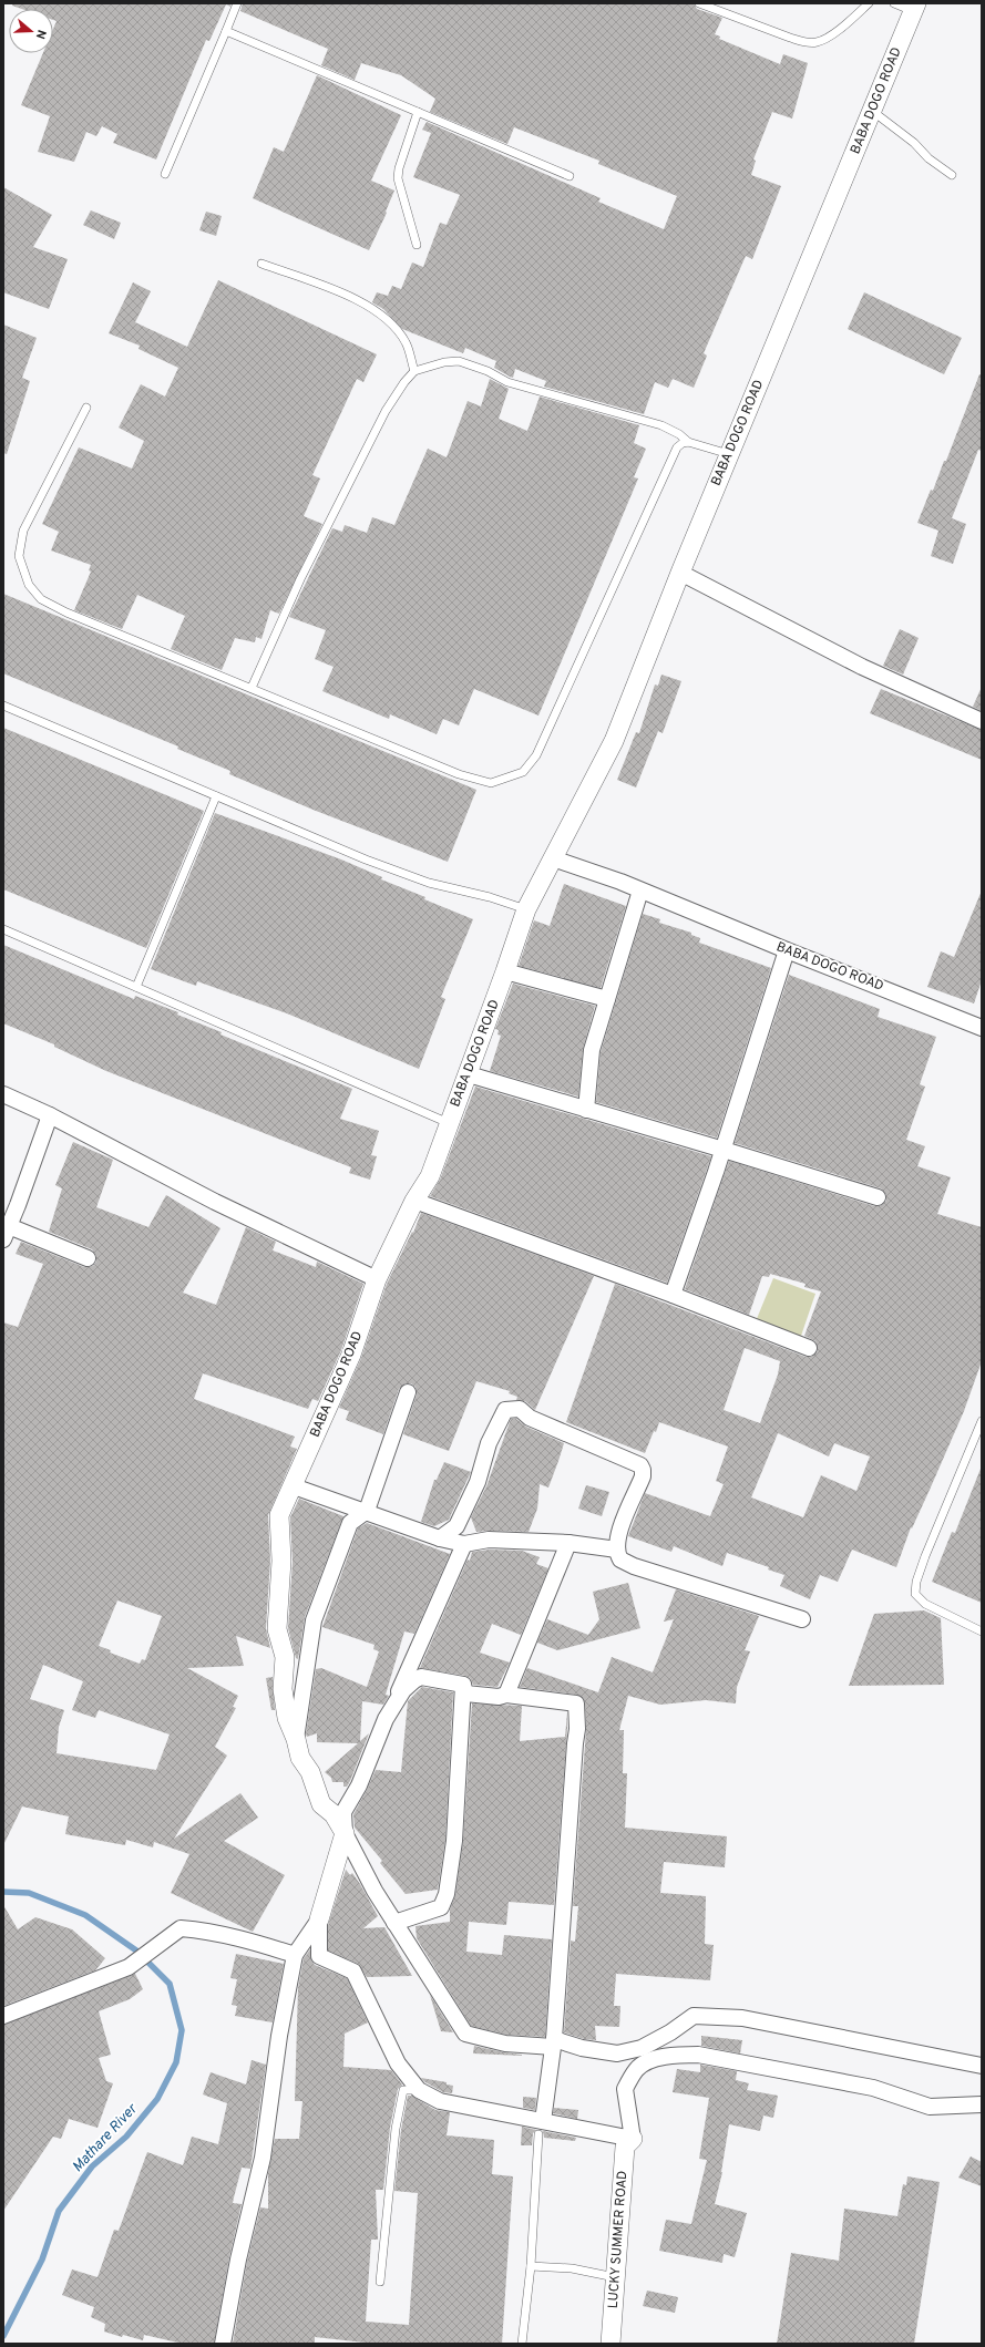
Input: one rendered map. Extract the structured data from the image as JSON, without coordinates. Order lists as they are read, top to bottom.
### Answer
{
  "streets": {
    "street": ["BABA DOGO ROAD", "LUCKY SUMMER ROAD"]
  },
  "water": ["Mathare River"],
  "north": "right"
}
